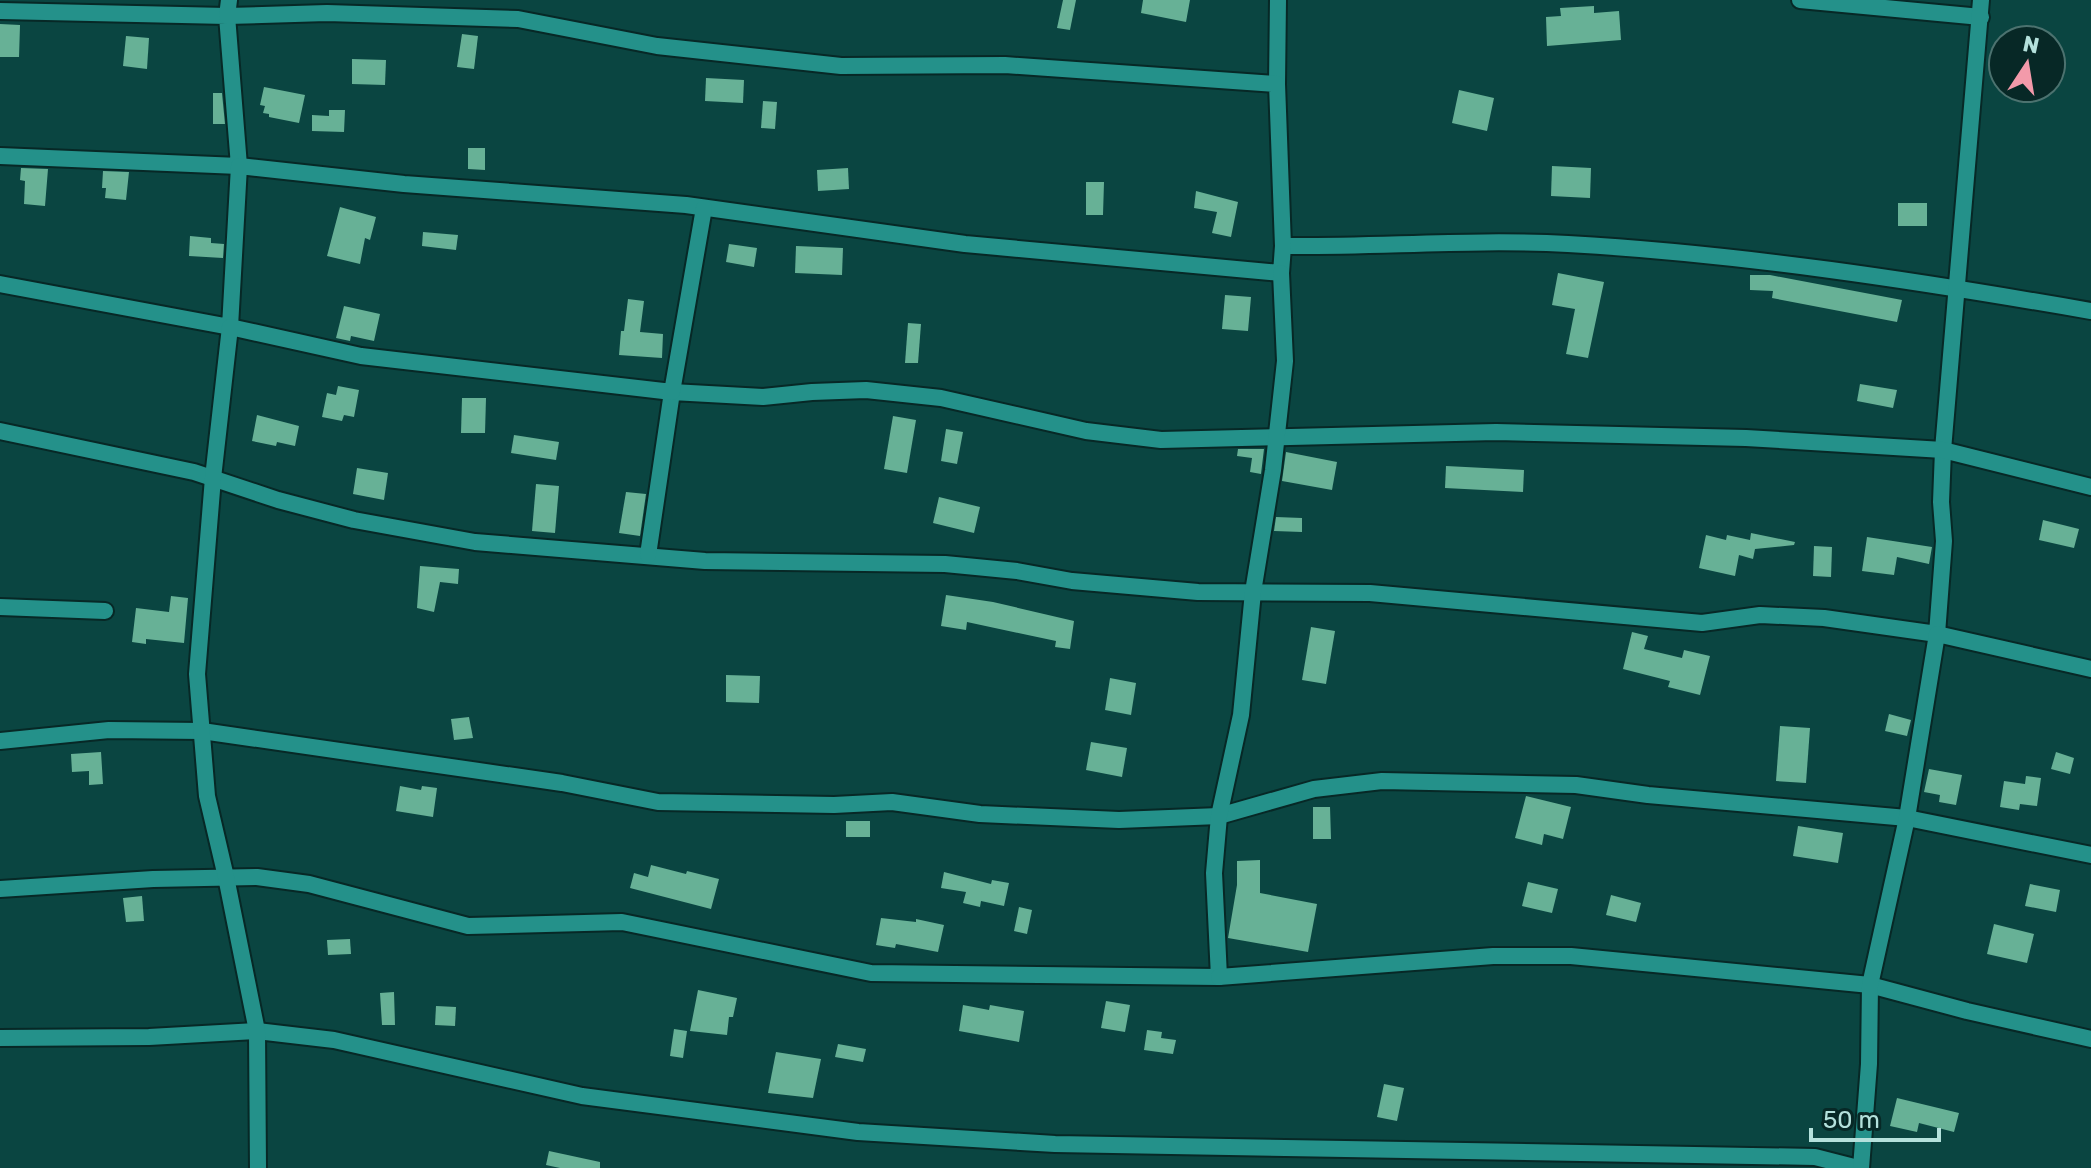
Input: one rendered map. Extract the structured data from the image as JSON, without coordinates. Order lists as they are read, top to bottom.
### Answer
{
  "scale_bar": "50 m",
  "north": "top"
}
